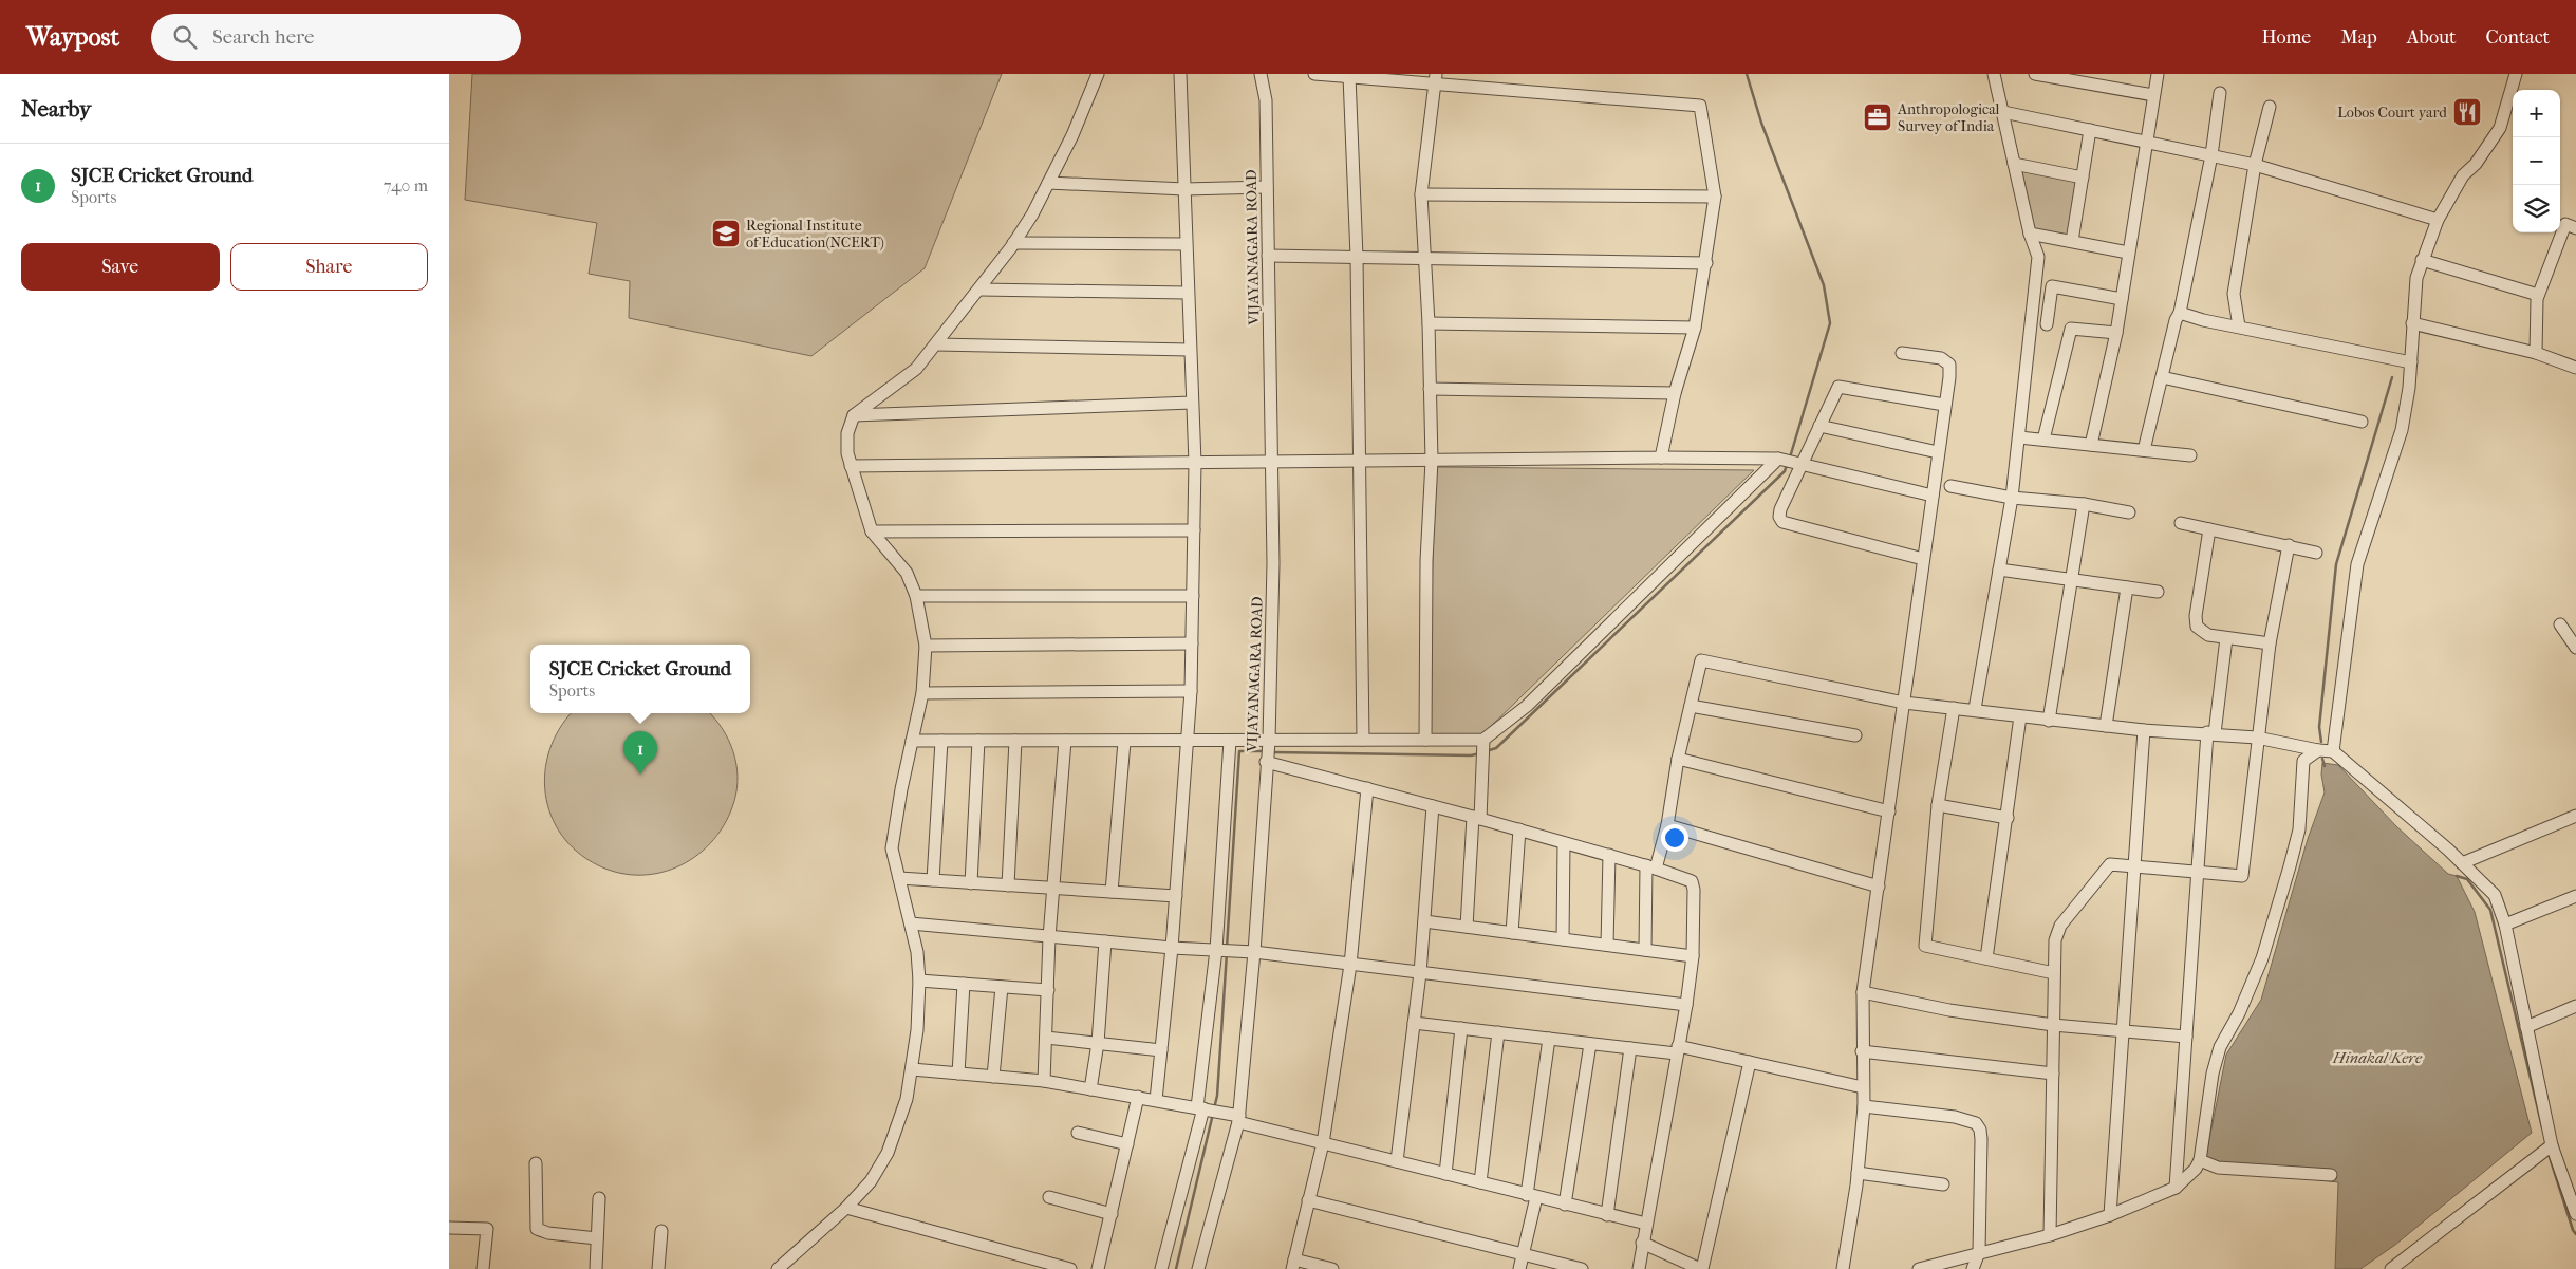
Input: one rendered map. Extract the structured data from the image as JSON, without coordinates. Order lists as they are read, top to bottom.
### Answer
{
  "streets": {
    "street": ["VIJAYANAGARA ROAD"]
  },
  "water": ["Hinakal Kere"],
  "places": {
    "restaurant": ["Lobos Court yard"],
    "office": ["Anthropological Survey of India"],
    "school or university": ["Regional Institute of Education(NCERT)"]
  },
  "page": {
    "header": "Waypost",
    "search": "Search here",
    "nav": [
      "Home",
      "Map",
      "About",
      "Contact"
    ],
    "heading": "Nearby",
    "map_buttons": ["+", "−"],
    "list": [
      {
        "mark": "1",
        "name": "SJCE Cricket Ground",
        "note": "Sports",
        "value": "740 m"
      }
    ],
    "buttons": ["Save", "Share"],
    "popup": ["SJCE Cricket Ground", "Sports"],
    "pins": "1"
  }
}
